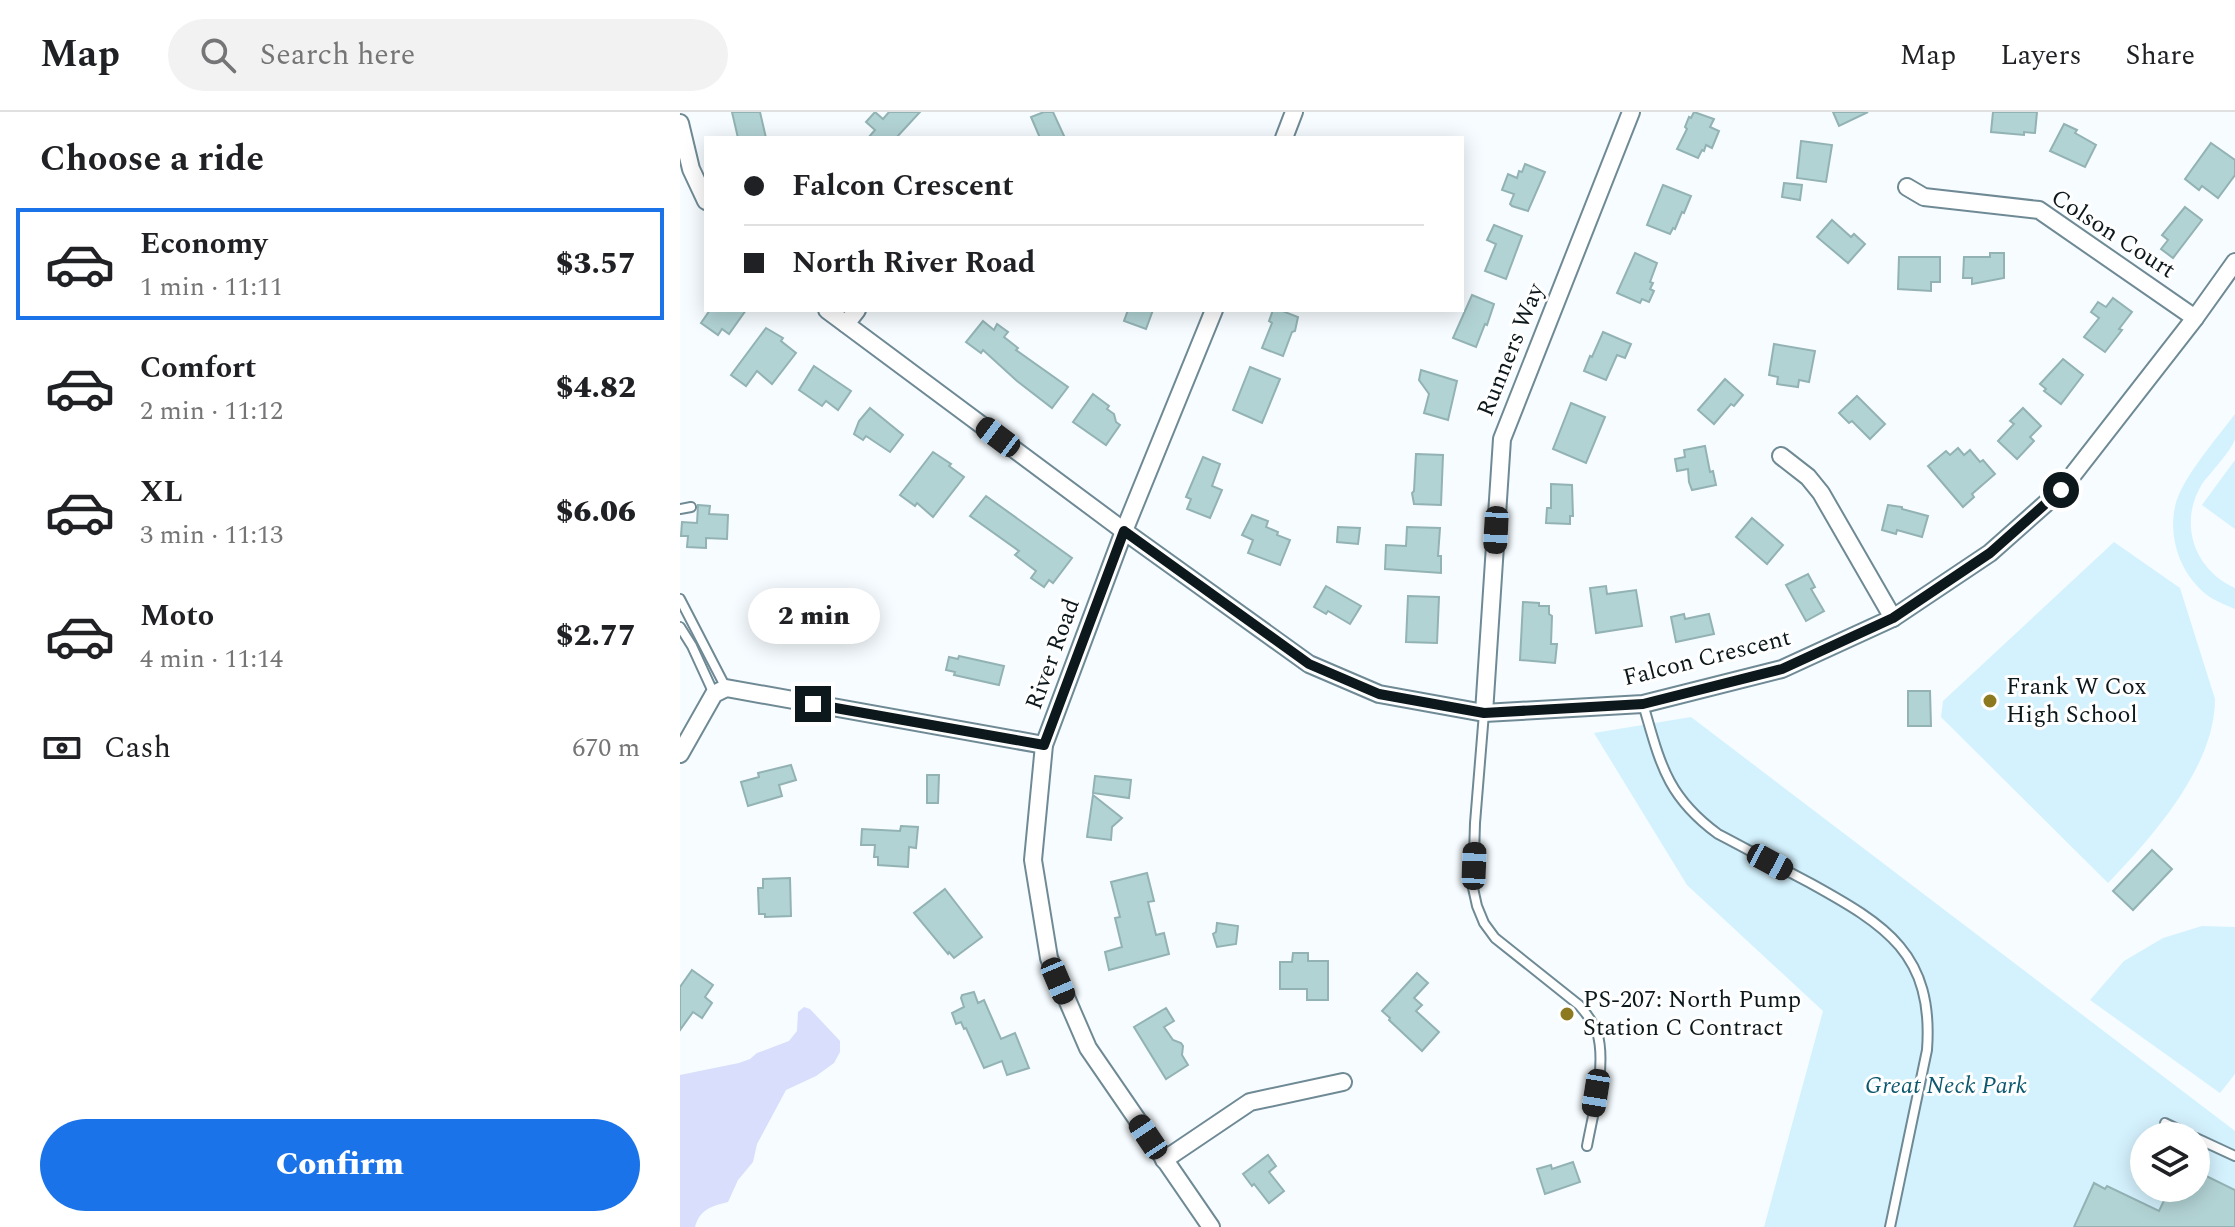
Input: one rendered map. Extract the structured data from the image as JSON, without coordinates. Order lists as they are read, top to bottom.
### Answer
{
  "streets": {
    "street": [
      "Colson Court",
      "Runners Way",
      "River Road",
      "Falcon Crescent"
    ]
  },
  "crossings": [
    ["Colson Court", "Falcon Crescent"],
    ["Runners Way", "Falcon Crescent"],
    ["River Road", "Falcon Crescent"]
  ],
  "parks": ["Great Neck Park"],
  "places": ["Frank W Cox High School", "PS-207: North Pump Station C Contract"],
  "page": {
    "header": "Map",
    "search": "Search here",
    "nav": ["Map", "Layers", "Share"],
    "heading": "Choose a ride",
    "banner": ["Falcon Crescent", "North River Road"],
    "list": [
      {
        "name": "Economy",
        "note": "1 min · 11:11",
        "value": "$3.57"
      },
      {
        "name": "Comfort",
        "note": "2 min · 11:12",
        "value": "$4.82"
      },
      {
        "name": "XL",
        "note": "3 min · 11:13",
        "value": "$6.06"
      },
      {
        "name": "Moto",
        "note": "4 min · 11:14",
        "value": "$2.77"
      }
    ],
    "bubble": "2 min",
    "pay": ["Cash", "670 m"],
    "buttons": "Confirm"
  }
}
